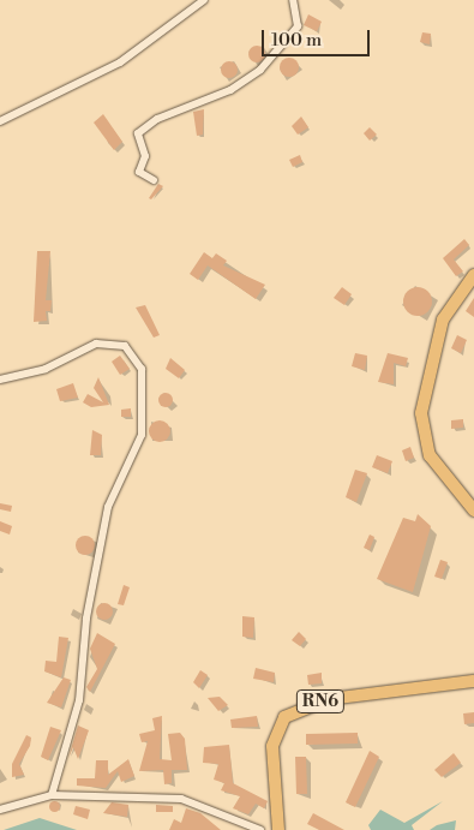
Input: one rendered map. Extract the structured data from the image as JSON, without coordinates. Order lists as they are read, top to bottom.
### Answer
{
  "streets": {
    "highway": ["RN6"]
  },
  "scale_bar": "100 m"
}
